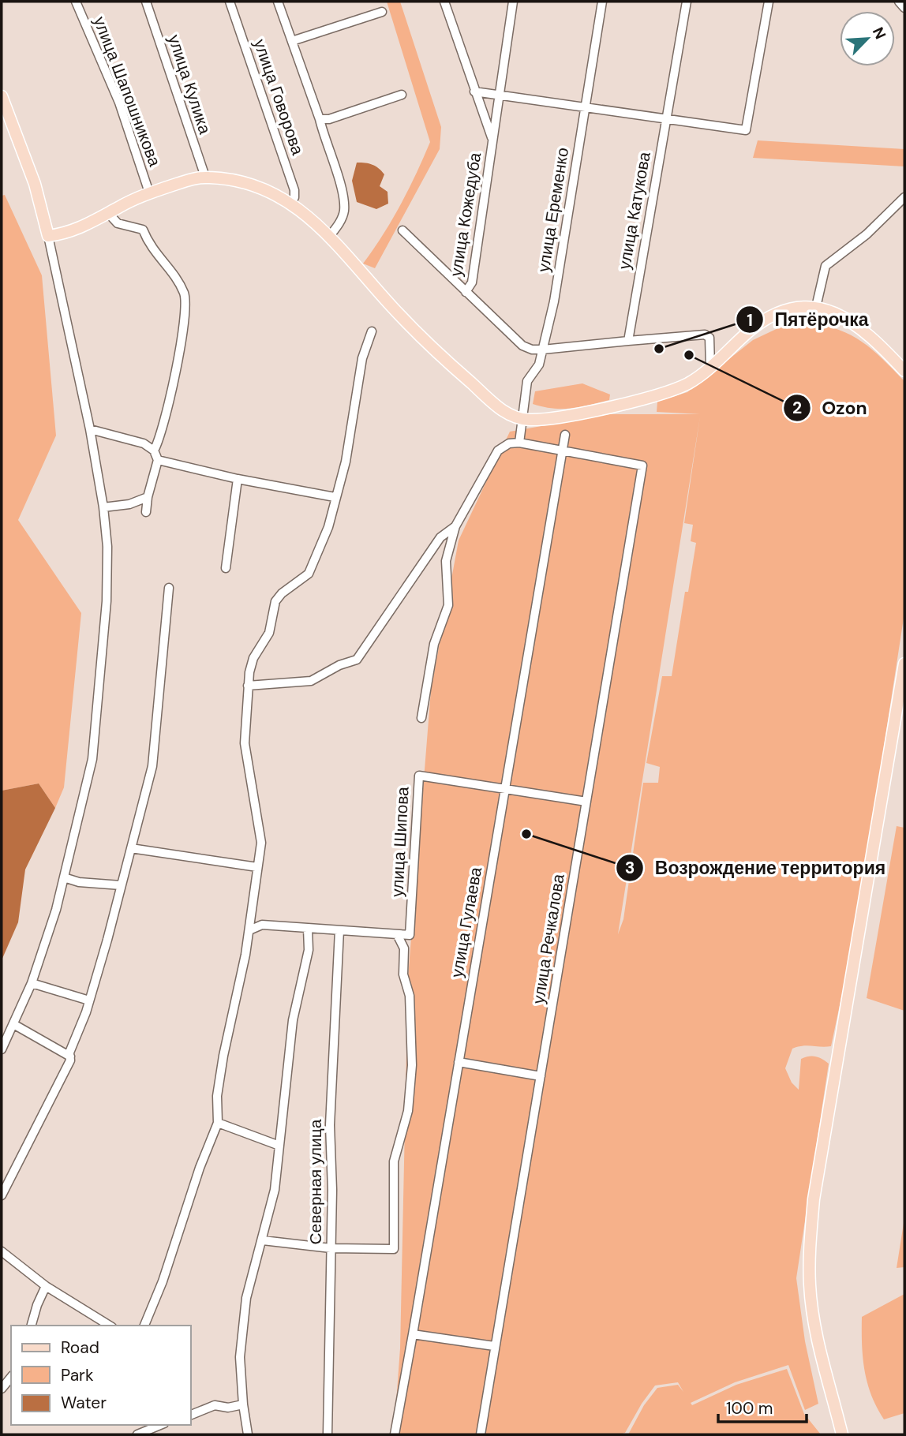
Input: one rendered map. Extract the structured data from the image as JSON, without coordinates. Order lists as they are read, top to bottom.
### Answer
{
  "streets": {
    "street": [
      "улица Кулика",
      "улица Шапошникова",
      "улица Говорова",
      "улица Еременко",
      "улица Катукова",
      "улица Кожедуба",
      "улица Шипова",
      "улица Гулаева",
      "улица Речкалова",
      "Северная улица"
    ]
  },
  "crossings": [
    ["улица Еременко", "улица Кожедуба"],
    ["улица Шипова", "улица Гулаева"],
    ["улица Шипова", "улица Речкалова"],
    ["улица Гулаева", "улица Речкалова"]
  ],
  "places": ["Пятёрочка", "Ozon", "Возрождение территория"],
  "legend": ["Road", "Park", "Water"],
  "scale_bar": "100 m",
  "north": "top right"
}
